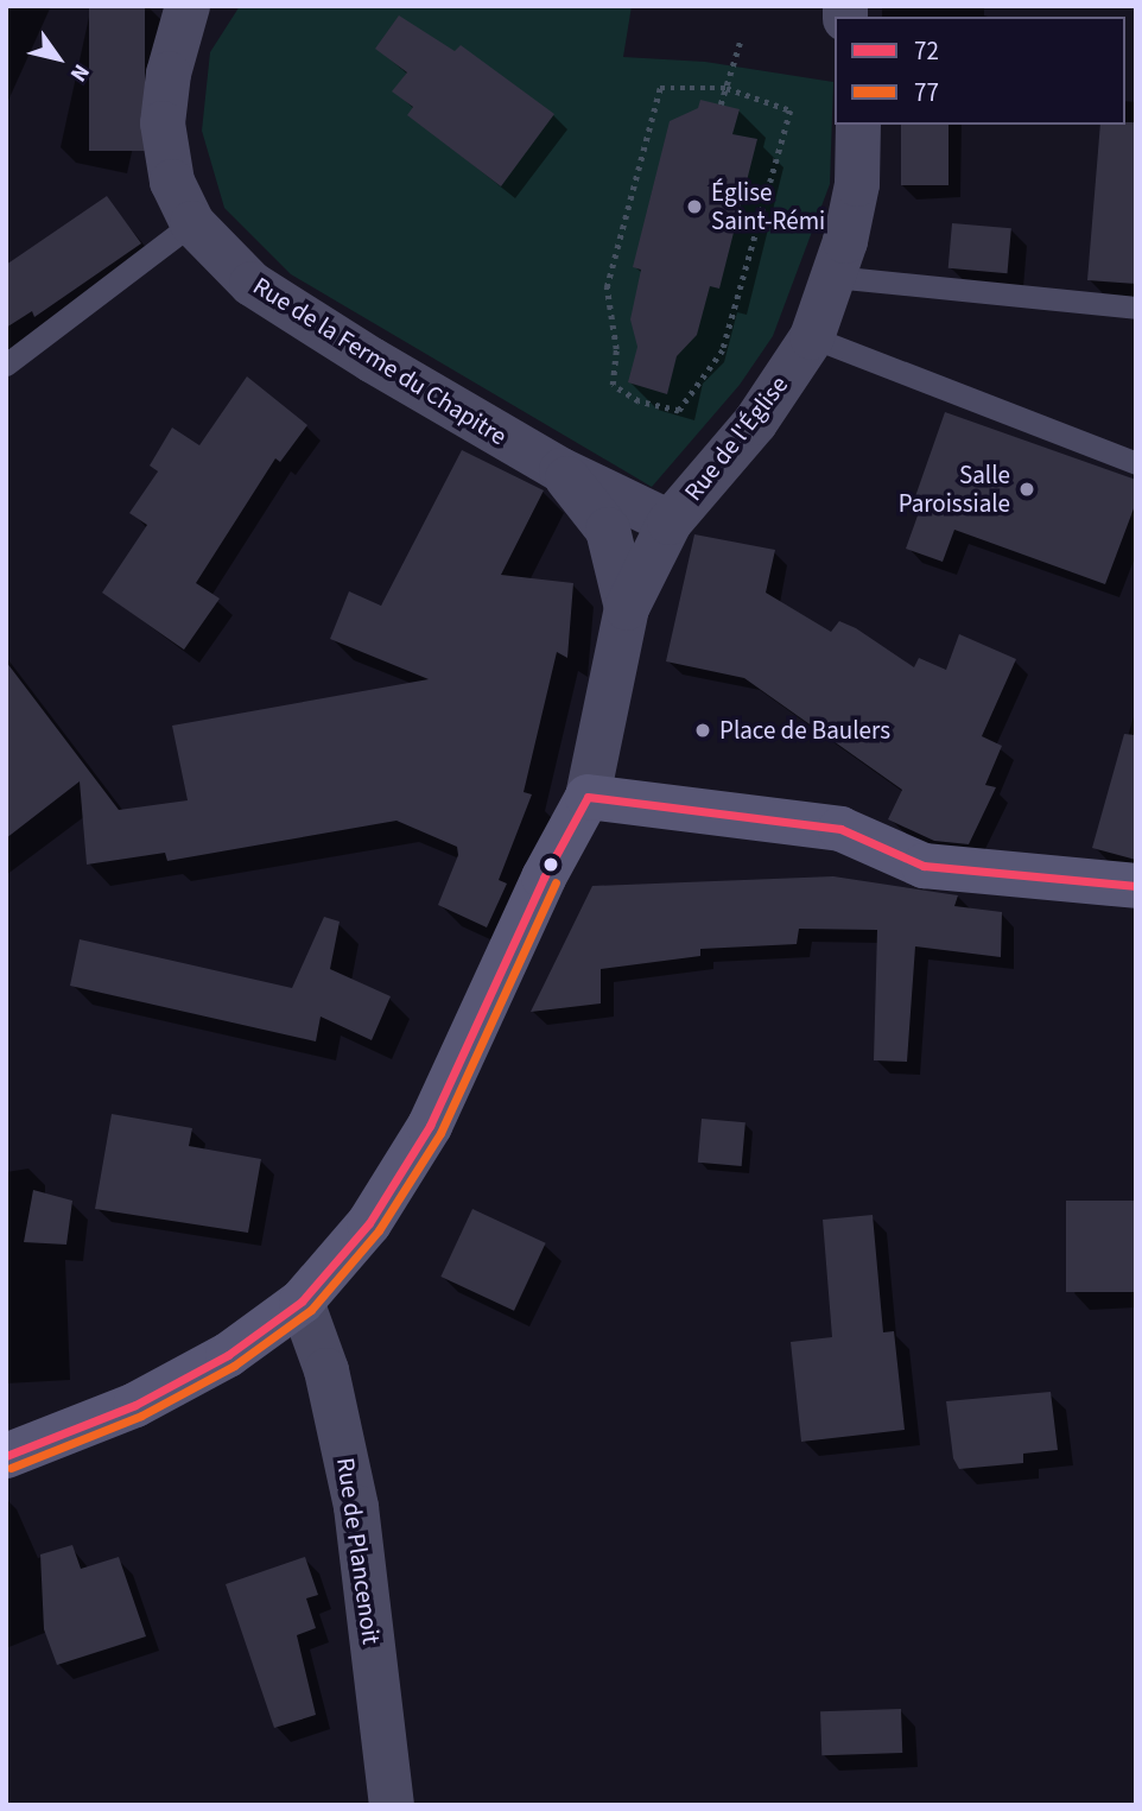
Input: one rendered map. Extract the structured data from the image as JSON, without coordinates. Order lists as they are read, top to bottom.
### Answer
{
  "streets": {
    "street": ["Rue de la Ferme du Chapitre", "Rue de l'Église", "Rue de Plancenoit"]
  },
  "crossings": [
    ["Rue de la Ferme du Chapitre", "Rue de l'Église"]
  ],
  "places": ["Église Saint-Rémi", "Salle Paroissiale", "Place de Baulers"],
  "lines": ["transit line 72", "transit line 77"],
  "legend": ["72", "77"],
  "north": "bottom right"
}
